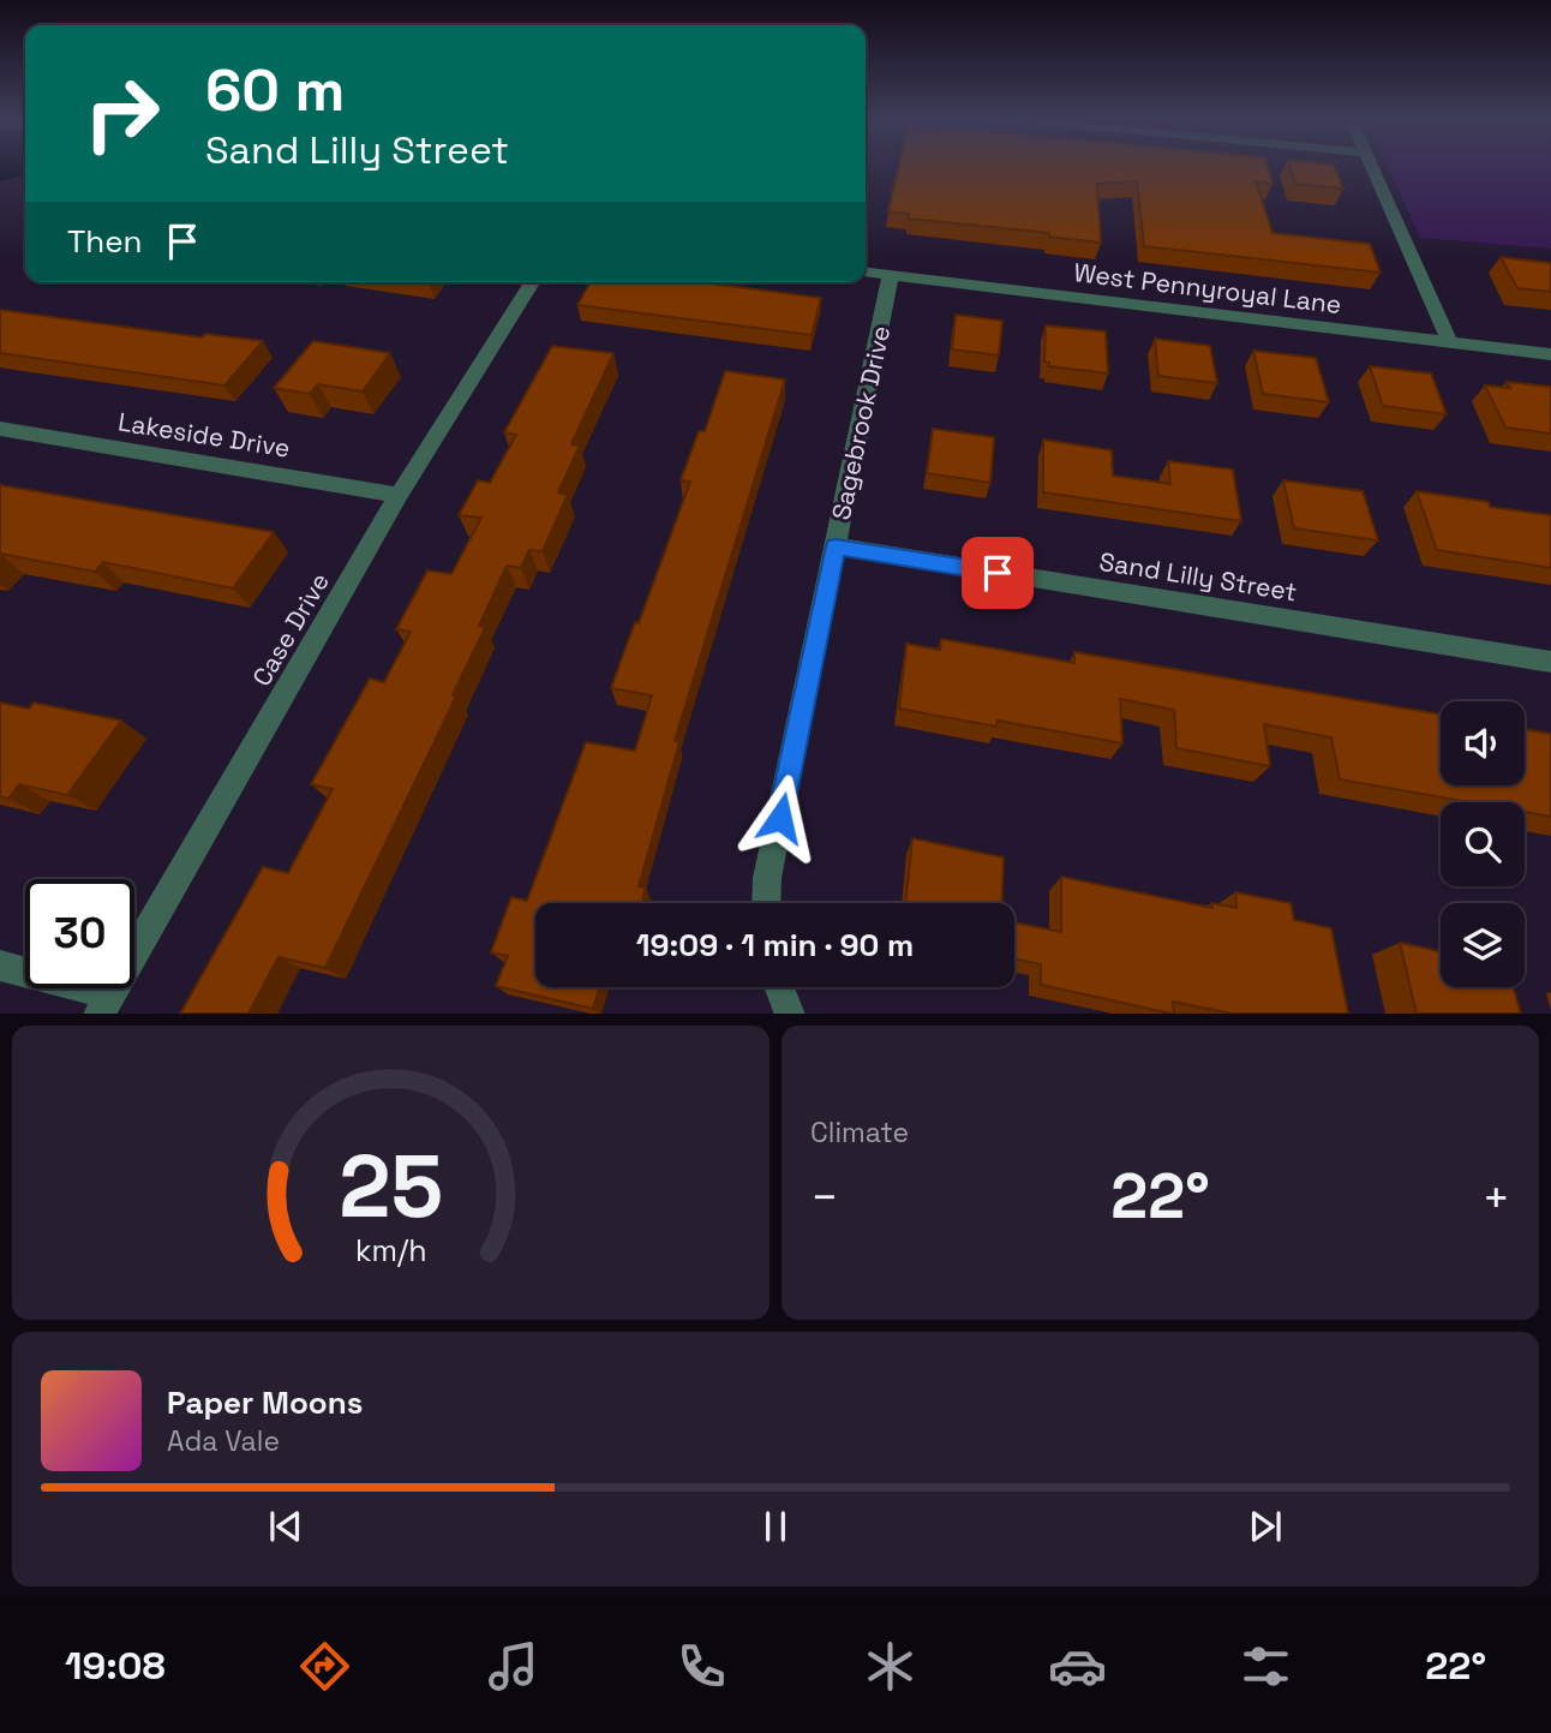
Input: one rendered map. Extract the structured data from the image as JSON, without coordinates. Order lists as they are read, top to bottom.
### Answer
{
  "streets": {
    "street": [
      "West Pennyroyal Lane",
      "Sagebrook Drive",
      "Lakeside Drive",
      "Sand Lilly Street",
      "Case Drive"
    ]
  },
  "crossings": [
    ["West Pennyroyal Lane", "Sagebrook Drive"],
    ["Sagebrook Drive", "Sand Lilly Street"],
    ["Lakeside Drive", "Case Drive"]
  ],
  "page": {
    "turn": ["60 m", "Sand Lilly Street"],
    "then": "Then",
    "limit": "30",
    "trip": "19:09 · 1 min · 90 m",
    "tile": "Climate",
    "heat": ["−", "22°", "+"],
    "song": ["Paper Moons", "Ada Vale"],
    "tabs": ["19:08", "22°"],
    "gauge": ["25", "km/h"]
  }
}
